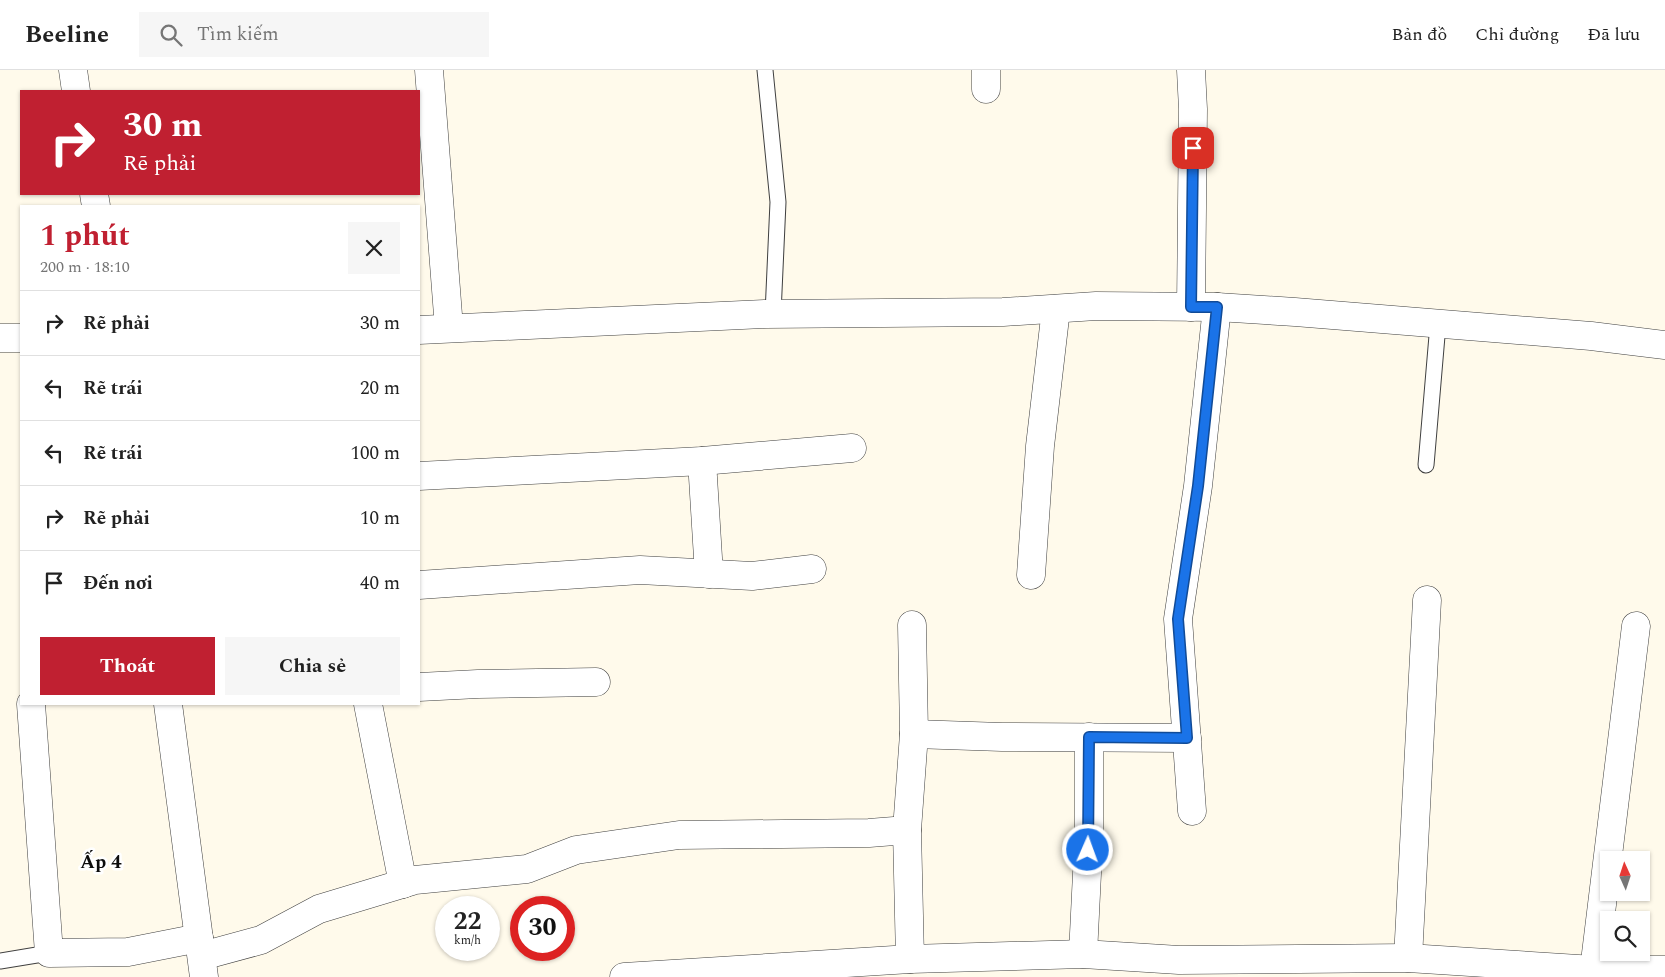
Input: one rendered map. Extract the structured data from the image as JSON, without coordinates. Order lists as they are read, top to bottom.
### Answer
{
  "districts": ["Ấp 4"],
  "north": "top",
  "page": {
    "header": "Beeline",
    "search": "Tìm kiếm",
    "nav": ["Bản đồ", "Chỉ đường", "Đã lưu"],
    "turn": ["30 m", "Rẽ phải"],
    "heading": ["1 phút", "200 m · 18:10"],
    "list": [
      {
        "name": "Rẽ phải",
        "value": "30 m"
      },
      {
        "name": "Rẽ trái",
        "value": "20 m"
      },
      {
        "name": "Rẽ trái",
        "value": "100 m"
      },
      {
        "name": "Rẽ phải",
        "value": "10 m"
      },
      {
        "name": "Đến nơi",
        "value": "40 m"
      }
    ],
    "buttons": ["Thoát", "Chia sẻ"],
    "speed": "22 km/h",
    "limit": "30"
  }
}
